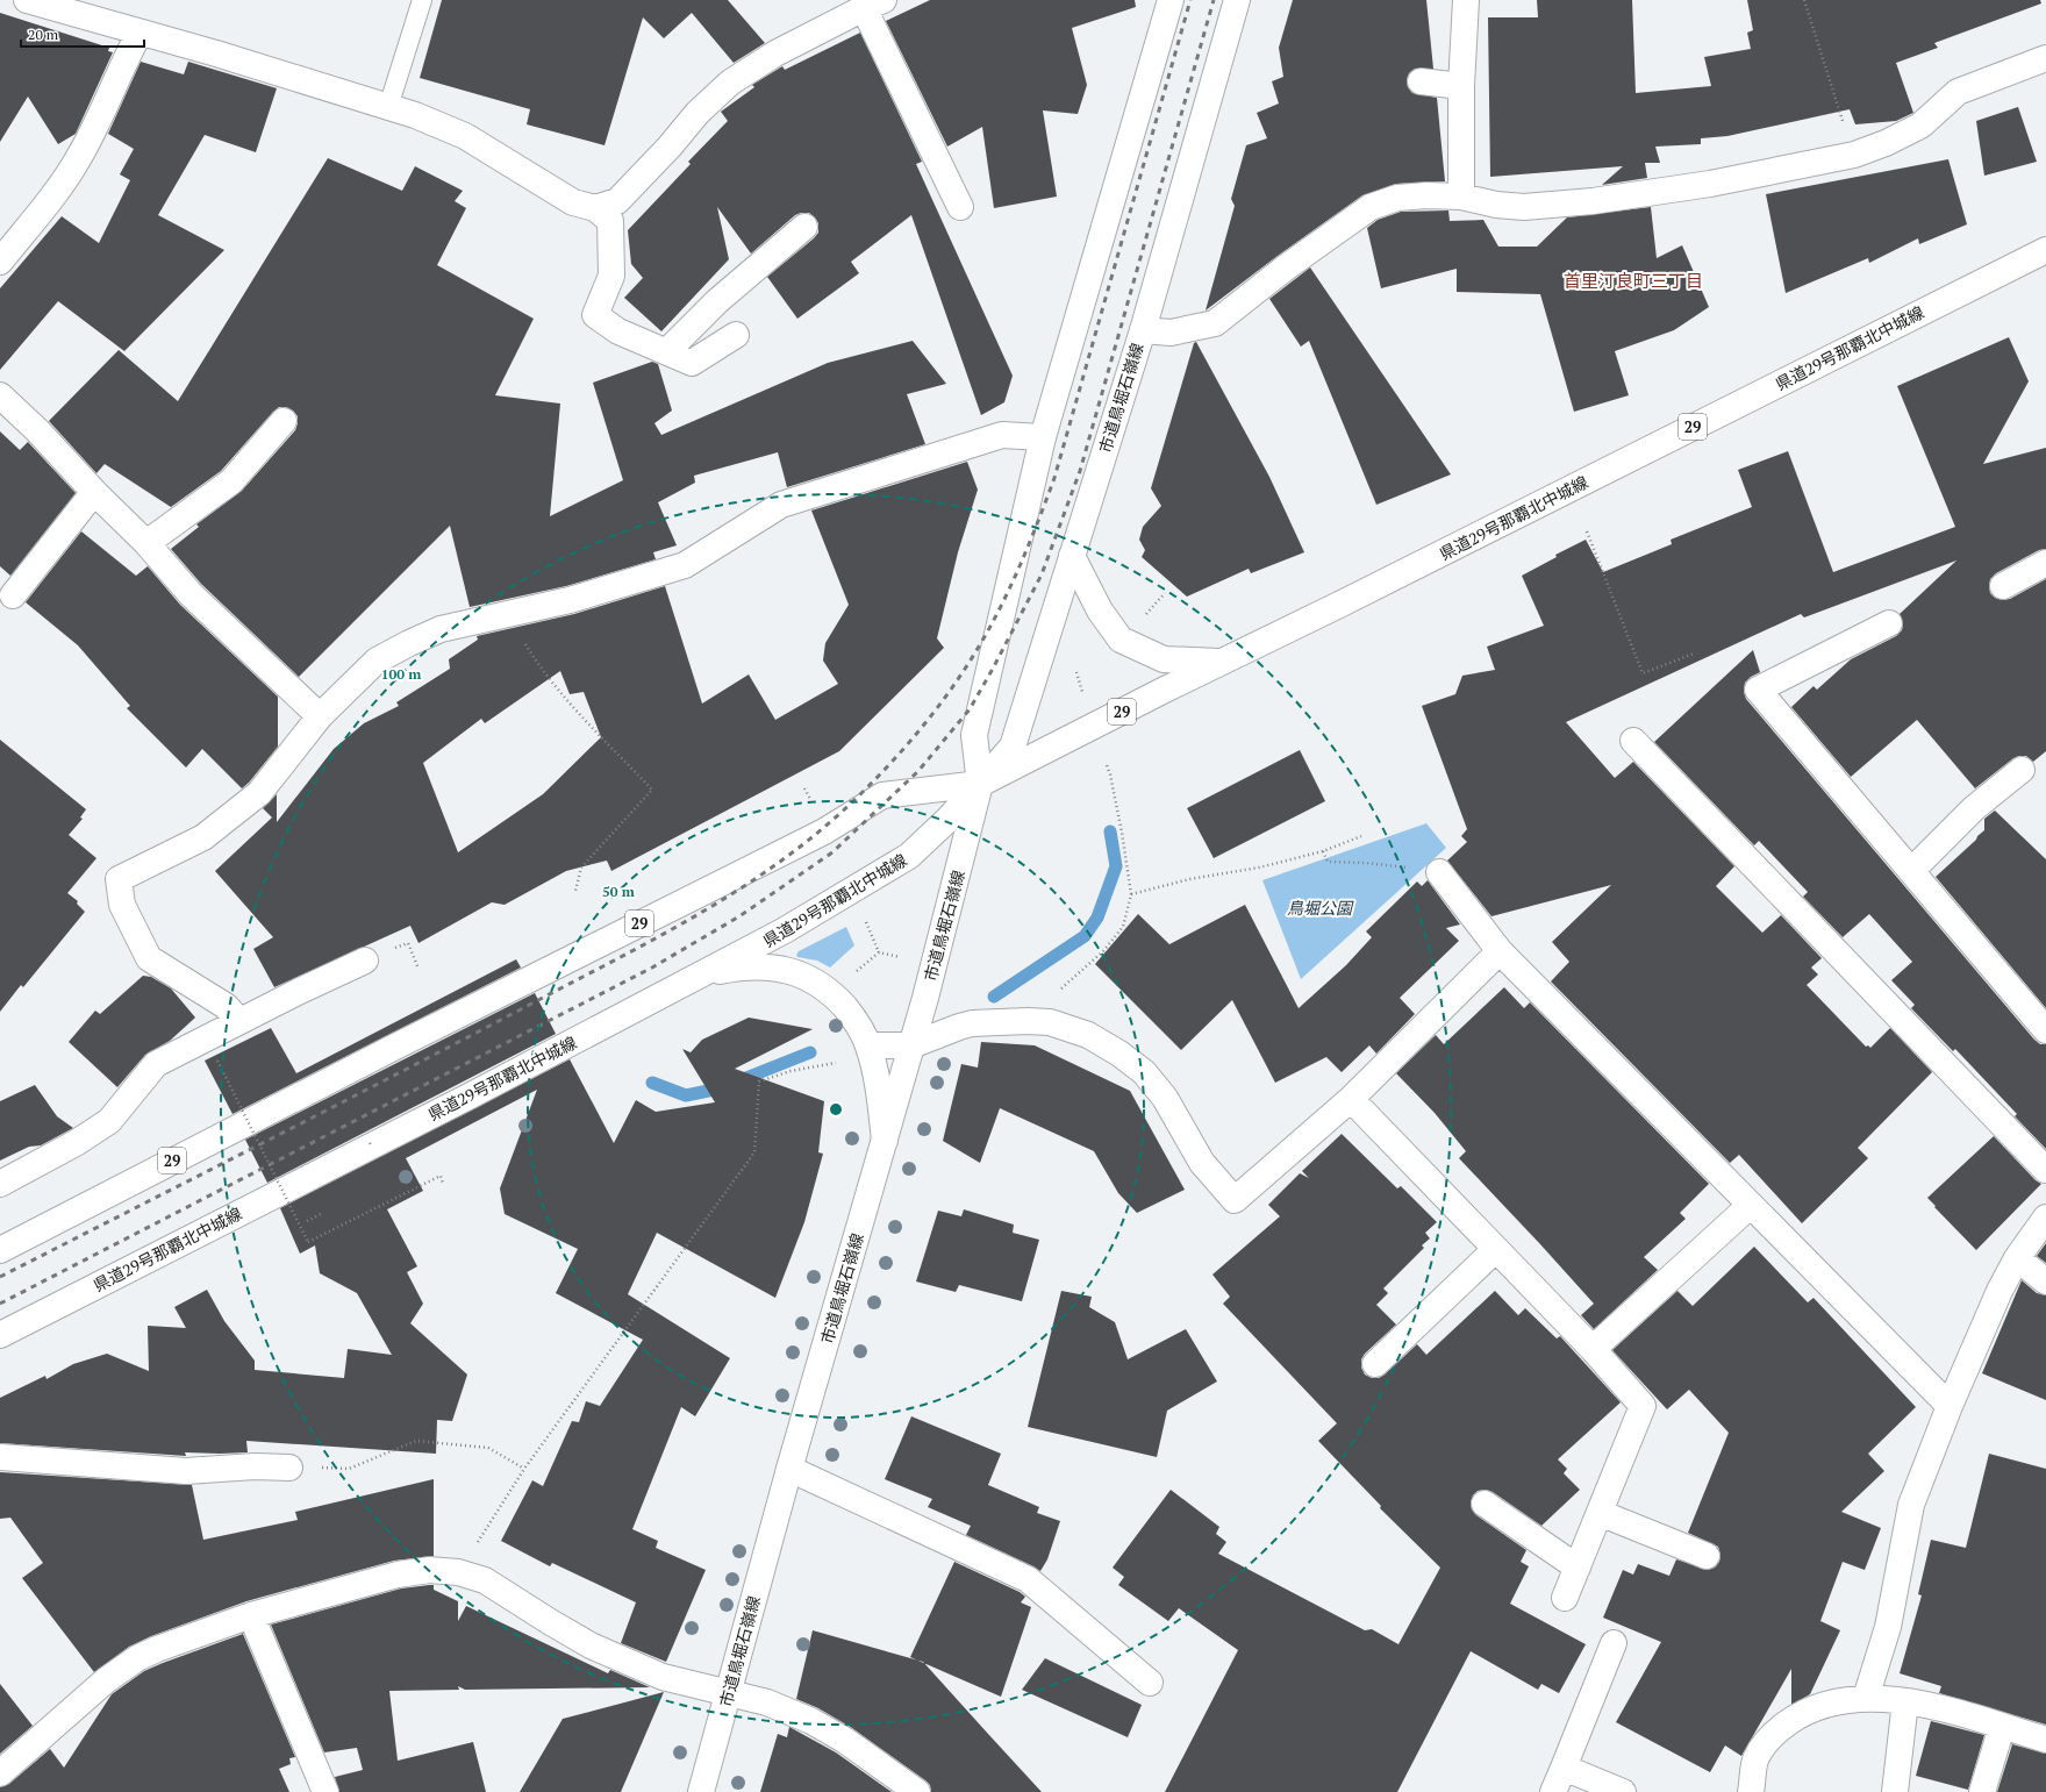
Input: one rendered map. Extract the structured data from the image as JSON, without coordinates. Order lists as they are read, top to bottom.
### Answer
{
  "streets": {
    "street": ["県道29号那覇北中城線", "市道鳥堀石嶺線", "29"]
  },
  "crossings": [
    ["県道29号那覇北中城線", "市道鳥堀石嶺線"]
  ],
  "districts": ["首里汀良町三丁目"],
  "parks": ["鳥堀公園"],
  "scale_bar": "20 m",
  "rings": ["100 m", "50 m"]
}
